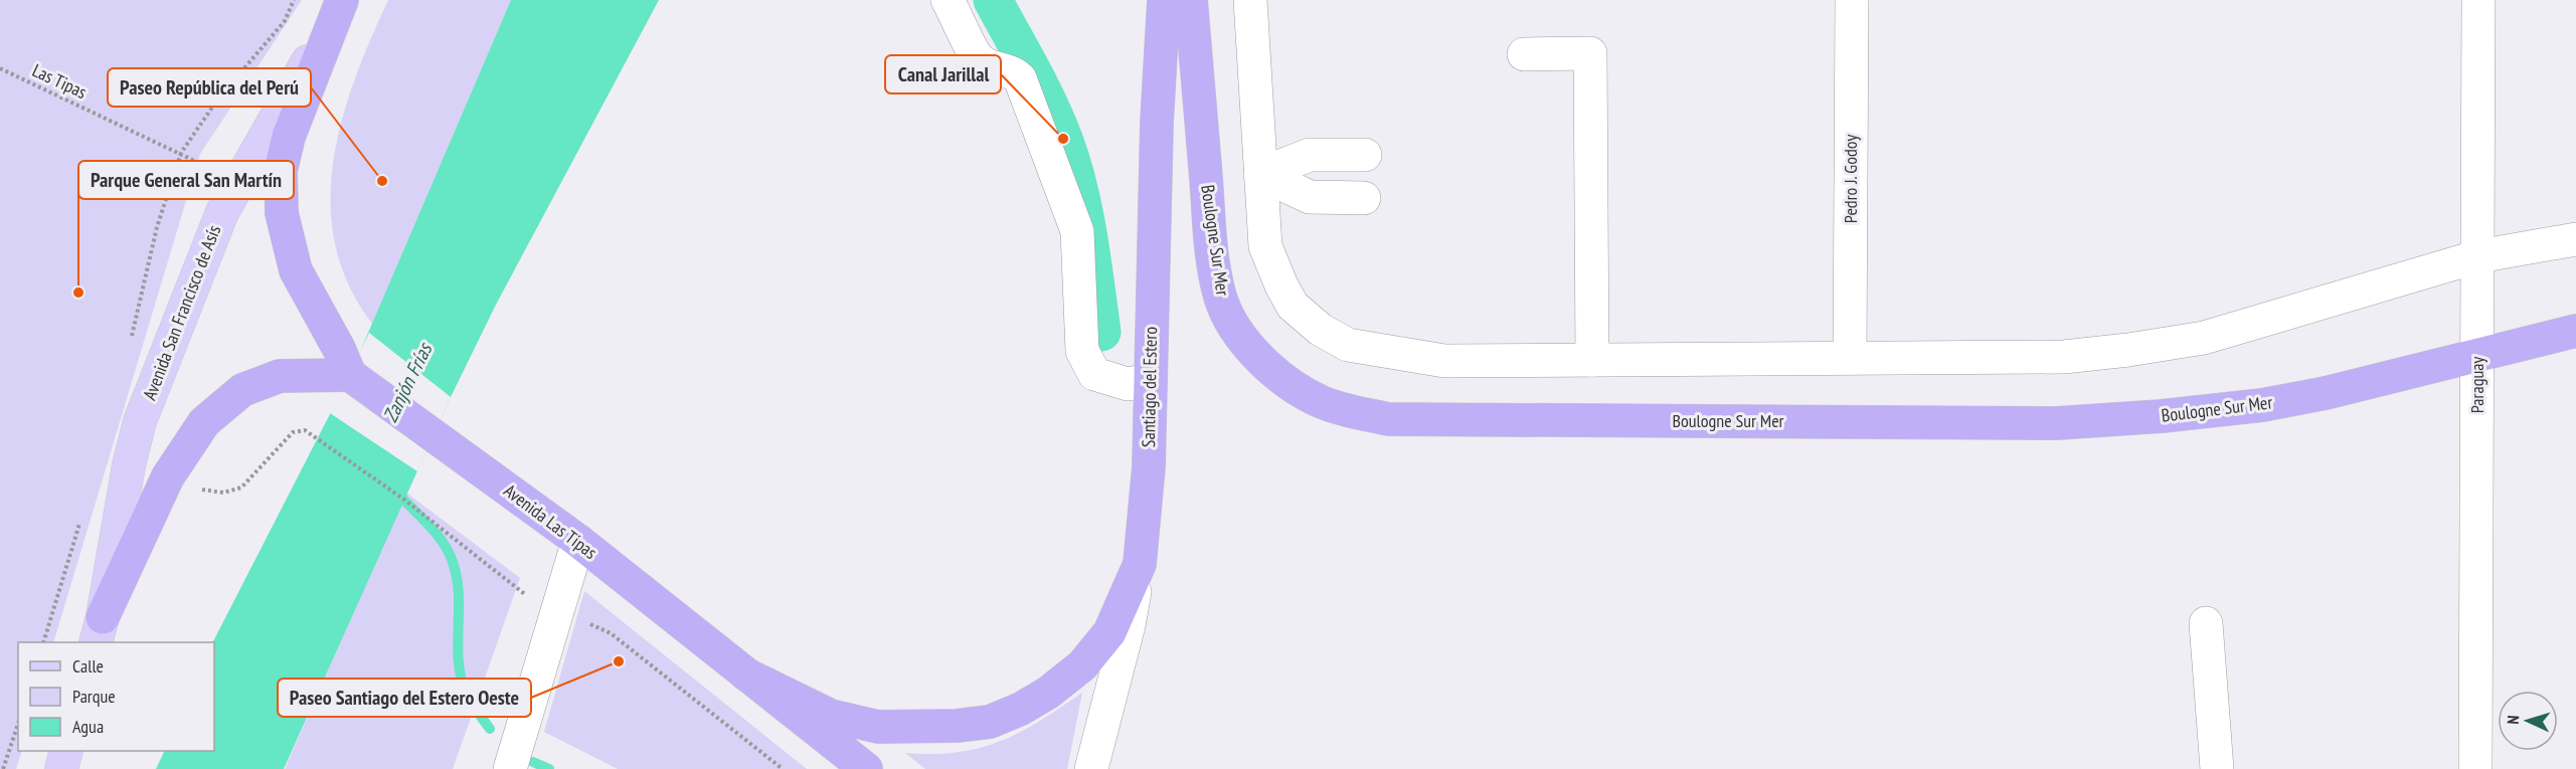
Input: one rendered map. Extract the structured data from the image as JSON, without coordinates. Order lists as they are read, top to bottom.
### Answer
{
  "streets": {
    "highway": ["Boulogne Sur Mer", "Santiago del Estero", "Avenida Las Tipas"],
    "main road": ["Avenida San Francisco de Asís"],
    "street": ["Pedro J. Godoy", "Paraguay"],
    "path": ["Las Tipas"]
  },
  "crossings": [
    ["Las Tipas", "Avenida San Francisco de Asís"],
    ["Boulogne Sur Mer", "Paraguay"],
    ["Santiago del Estero", "Avenida Las Tipas"]
  ],
  "water": ["Zanjón Frías"],
  "places": [
    "Canal Jarillal",
    "Paseo República del Perú",
    "Parque General San Martín",
    "Paseo Santiago del Estero Oeste"
  ],
  "legend": ["Calle", "Parque", "Agua"],
  "north": "left"
}
